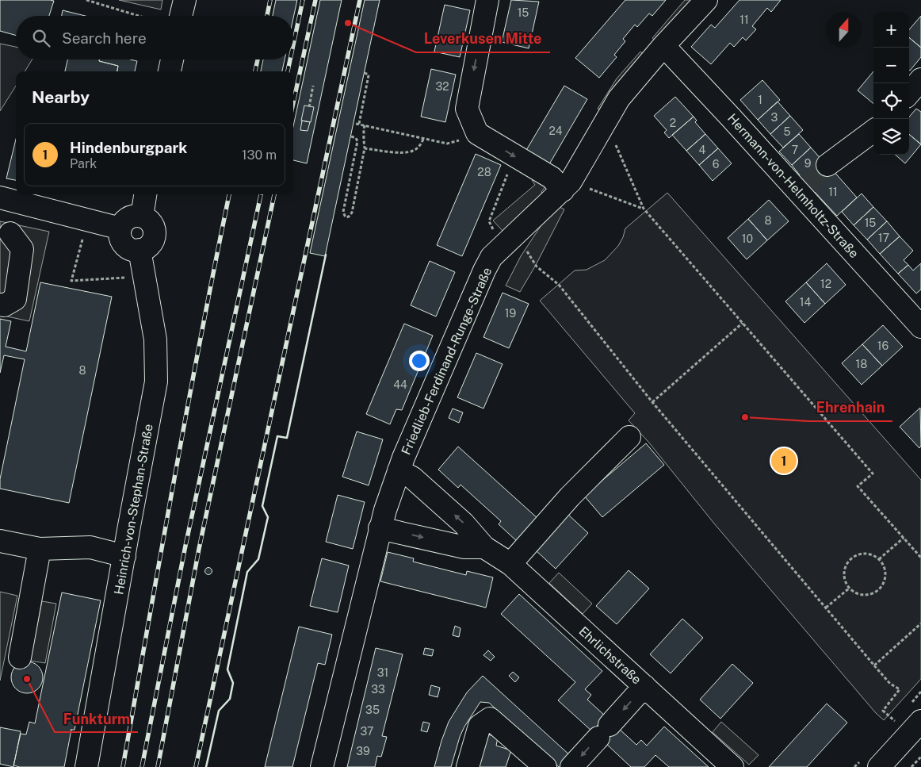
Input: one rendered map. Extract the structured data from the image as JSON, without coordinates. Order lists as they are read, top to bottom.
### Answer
{
  "streets": {
    "street": [
      "Hermann-von-Helmholtz-Straße",
      "Friedlieb-Ferdinand-Runge-Straße",
      "Heinrich-von-Stephan-Straße",
      "Ehrlichstraße"
    ]
  },
  "crossings": [
    ["Hermann-von-Helmholtz-Straße", "Friedlieb-Ferdinand-Runge-Straße"],
    ["Friedlieb-Ferdinand-Runge-Straße", "Ehrlichstraße"]
  ],
  "places": ["Leverkusen Mitte", "Ehrenhain", "Funkturm"],
  "house_numbers": [
    "15",
    "11",
    "32",
    "1",
    "3",
    "2",
    "24",
    "5",
    "4",
    "7",
    "9",
    "6",
    "28",
    "11",
    "8",
    "15",
    "17",
    "10",
    "12",
    "14",
    "19",
    "16",
    "18",
    "8",
    "44",
    "31",
    "33",
    "35",
    "37",
    "39"
  ],
  "north": "top",
  "page": {
    "map_buttons": ["+", "−"],
    "search": "Search here",
    "heading": "Nearby",
    "list": [
      {
        "mark": "1",
        "name": "Hindenburgpark",
        "note": "Park",
        "value": "130 m"
      }
    ],
    "pins": "1"
  }
}
